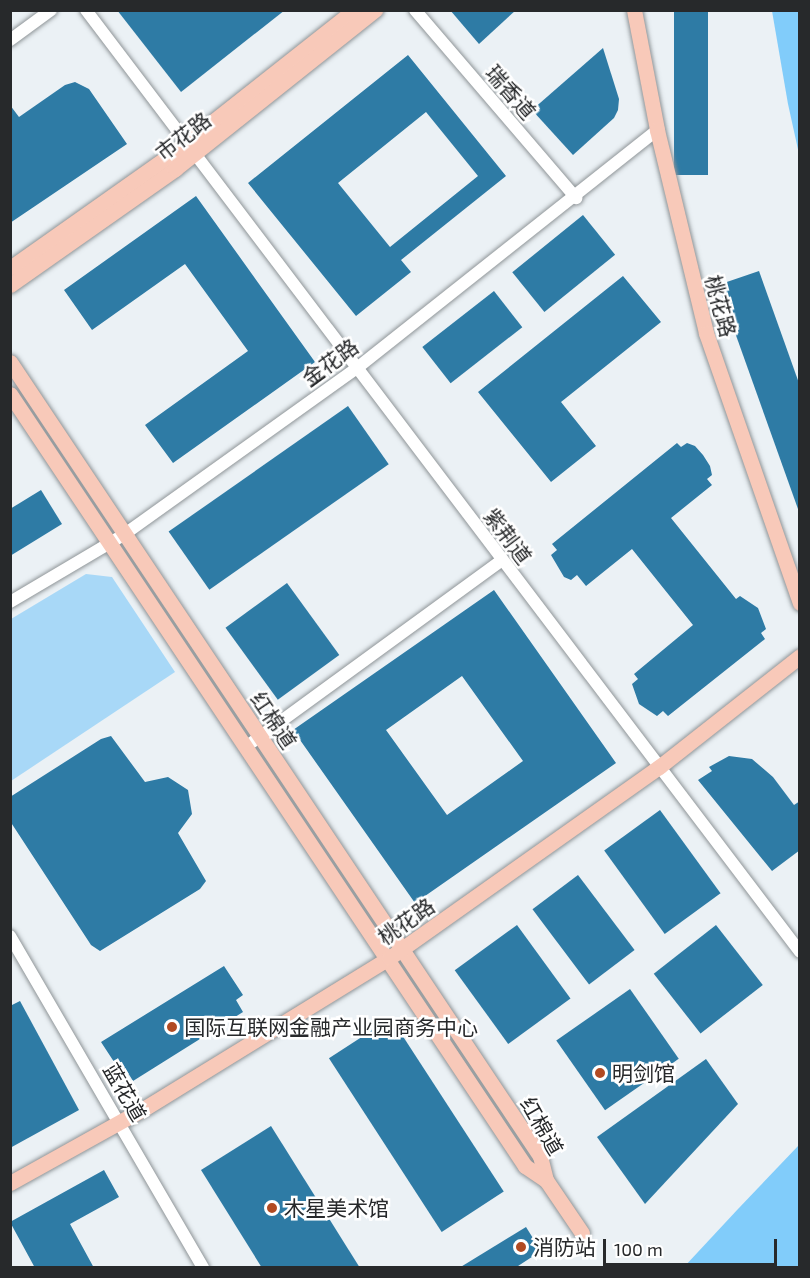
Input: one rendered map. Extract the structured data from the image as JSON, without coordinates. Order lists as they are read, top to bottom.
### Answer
{
  "streets": {
    "main road": ["市花路", "桃花路", "红棉道"],
    "street": [
      "瑞香道",
      "金花路",
      "紫荆道",
      "蓝花道"
    ]
  },
  "crossings": [
    ["瑞香道", "金花路"],
    ["市花路", "紫荆道"],
    ["桃花路", "金花路"],
    ["桃花路", "紫荆道"],
    ["桃花路", "红棉道"],
    ["桃花路", "蓝花道"],
    ["金花路", "紫荆道"],
    ["金花路", "红棉道"]
  ],
  "places": [
    "国际互联网金融产业园商务中心",
    "明剑馆",
    "木星美术馆",
    "消防站"
  ],
  "scale_bar": "100 m"
}
